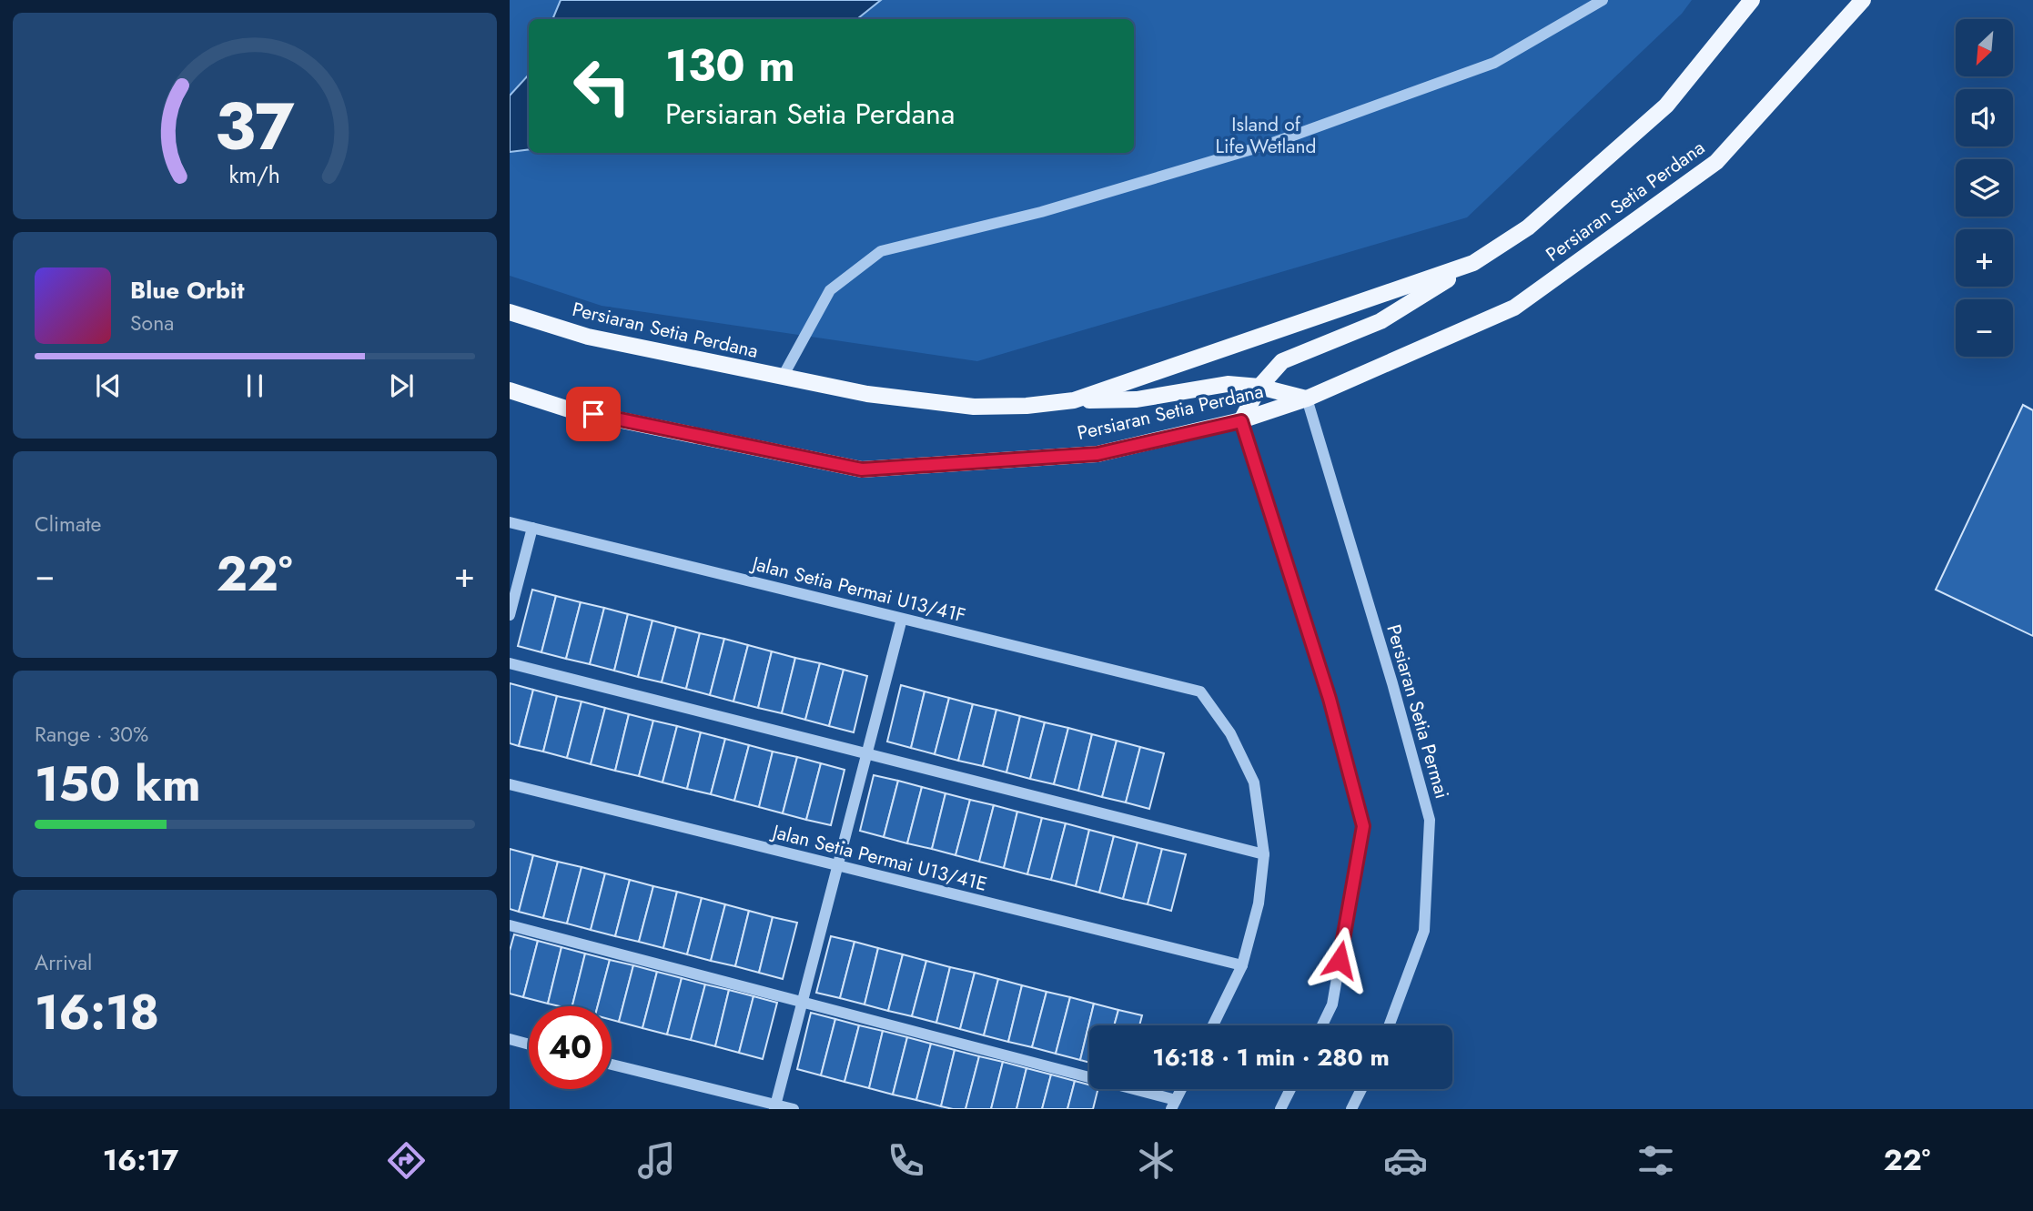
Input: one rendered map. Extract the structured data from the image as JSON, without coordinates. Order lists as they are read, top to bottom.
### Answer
{
  "streets": {
    "main road": ["Persiaran Setia Perdana"],
    "street": ["Jalan Setia Permai U13/41F", "Persiaran Setia Permai", "Jalan Setia Permai U13/41E"]
  },
  "crossings": [
    ["Persiaran Setia Perdana", "Persiaran Setia Permai"]
  ],
  "parks": ["Island of Life Wetland"],
  "north": "bottom left",
  "page": {
    "map_buttons": ["+", "−"],
    "turn": ["130 m", "Persiaran Setia Perdana"],
    "song": ["Blue Orbit", "Sona"],
    "tile": [
      "Climate",
      ["Range · 30%", "150 km"],
      ["Arrival", "16:18"]
    ],
    "heat": ["−", "22°", "+"],
    "limit": "40",
    "trip": "16:18 · 1 min · 280 m",
    "tabs": ["16:17", "22°"],
    "gauge": ["37", "km/h"]
  }
}
